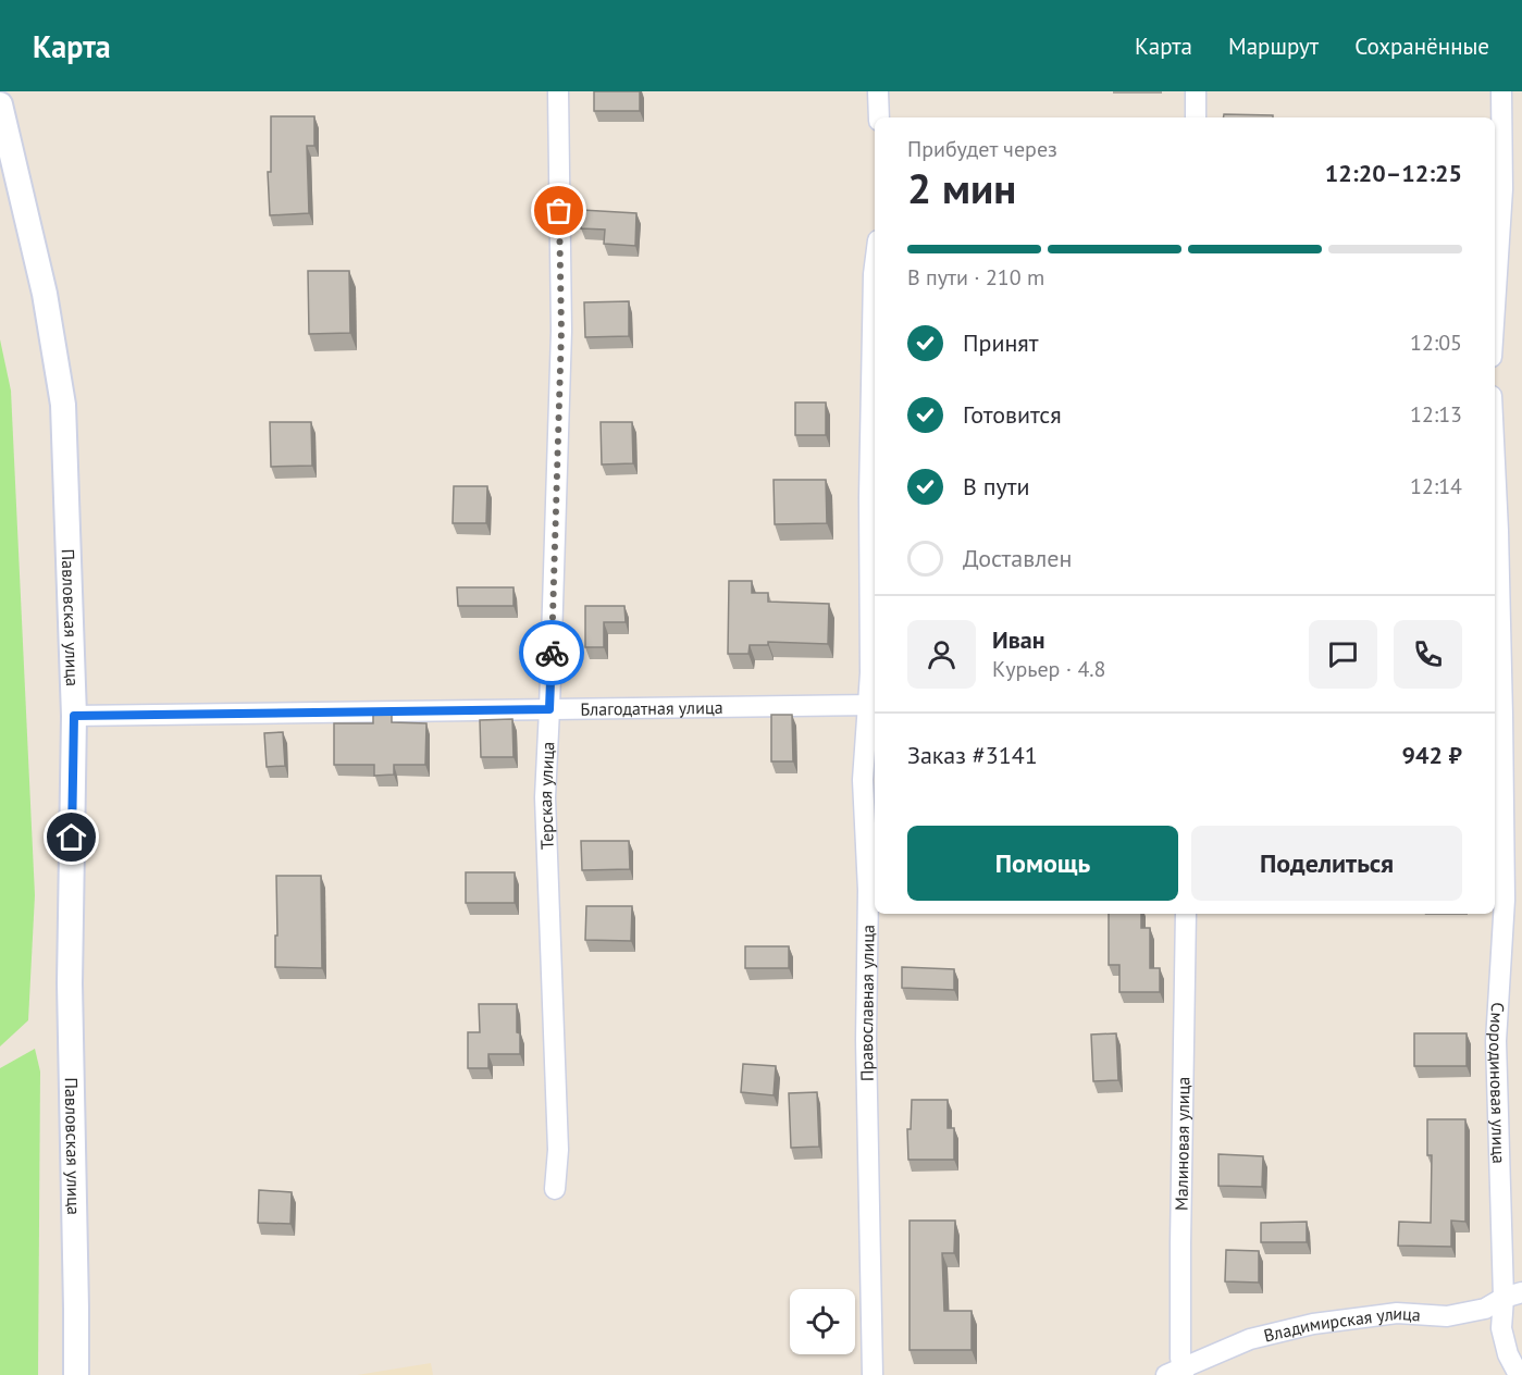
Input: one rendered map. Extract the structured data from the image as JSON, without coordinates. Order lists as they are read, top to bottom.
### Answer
{
  "streets": {
    "street": [
      "Павловская улица",
      "Благодатная улица",
      "Терская улица",
      "Православная улица",
      "Смородиновая улица",
      "Малиновая улица",
      "Владимирская улица"
    ]
  },
  "crossings": [
    ["Павловская улица", "Благодатная улица"],
    ["Благодатная улица", "Терская улица"],
    ["Благодатная улица", "Православная улица"],
    ["Смородиновая улица", "Владимирская улица"],
    ["Малиновая улица", "Владимирская улица"]
  ],
  "page": {
    "header": "Карта",
    "nav": ["Карта", "Маршрут", "Сохранённые"],
    "heading": ["2 мин", "Прибудет через", "12:20–12:25"],
    "panel": [
      "Иван",
      "Курьер · 4.8",
      "Заказ #3141",
      "942 ₽"
    ],
    "bar": "В пути · 210 m",
    "list": [
      ["Принят", "12:05"],
      ["Готовится", "12:13"],
      ["В пути", "12:14"],
      "Доставлен"
    ],
    "buttons": ["Помощь", "Поделиться"]
  }
}
